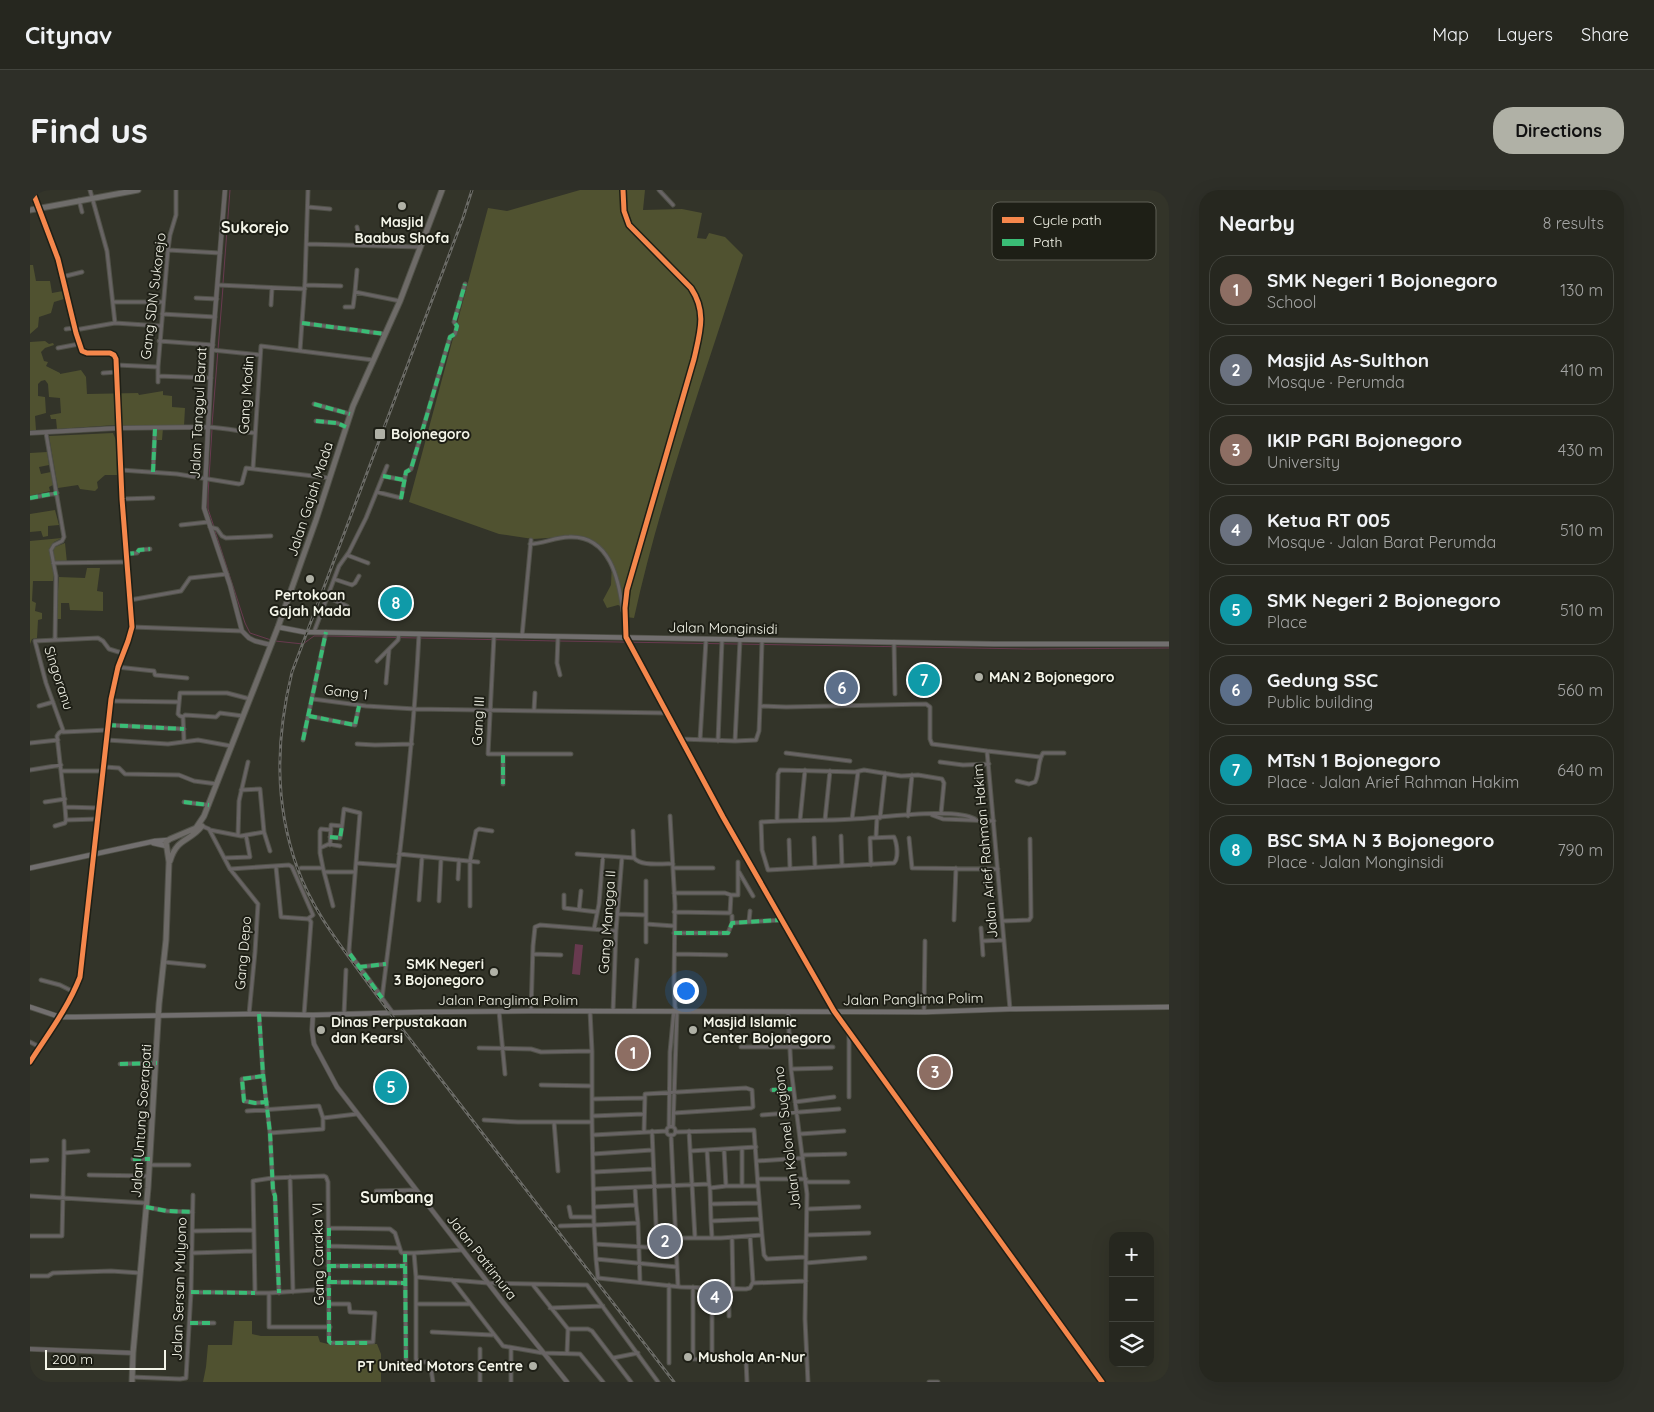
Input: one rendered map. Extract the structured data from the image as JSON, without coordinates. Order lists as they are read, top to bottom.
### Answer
{
  "streets": {
    "highway": ["Jalan Gajah Mada", "Jalan Untung Soerapati"],
    "main road": ["Jalan Monginsidi", "Jalan Panglima Polim"],
    "street": [
      "Gang SDN Sukorejo",
      "Gang Modin",
      "Jalan Tanggul Barat",
      "Singoranu",
      "Gang 1",
      "Gang III",
      "Jalan Arief Rahman Hakim",
      "Gang Mangga II",
      "Gang Depo",
      "Jalan Kolonel Sugiono",
      "Gang Caraka VI",
      "Jalan Pattimura",
      "Jalan Sersan Mulyono"
    ]
  },
  "crossings": [
    ["Gang Modin", "Jalan Gajah Mada"],
    ["Jalan Gajah Mada", "Jalan Monginsidi"],
    ["Jalan Monginsidi", "Gang 1"],
    ["Jalan Monginsidi", "Gang III"],
    ["Gang 1", "Gang III"],
    ["Jalan Arief Rahman Hakim", "Jalan Panglima Polim"],
    ["Gang Mangga II", "Jalan Panglima Polim"],
    ["Jalan Panglima Polim", "Jalan Kolonel Sugiono"],
    ["Jalan Panglima Polim", "Jalan Pattimura"],
    ["Jalan Untung Soerapati", "Jalan Sersan Mulyono"]
  ],
  "districts": ["Sukorejo", "Sumbang"],
  "places": {
    "other": [
      "Masjid Baabus Shofa",
      "Pertokoan Gajah Mada",
      "MAN 2 Bojonegoro",
      "SMK Negeri 3 Bojonegoro",
      "Dinas Perpustakaan dan Kearsi",
      "Masjid Islamic Center Bojonegoro",
      "Mushola An-Nur",
      "PT United Motors Centre"
    ],
    "transit": ["Bojonegoro"]
  },
  "legend": ["Cycle path", "Path"],
  "scale_bar": "200 m",
  "page": {
    "header": "Citynav",
    "nav": ["Map", "Layers", "Share"],
    "buttons": "Directions",
    "title": "Find us",
    "heading": ["Nearby", "8 results"],
    "list": [
      {
        "mark": "1",
        "name": "SMK Negeri 1 Bojonegoro",
        "note": "School",
        "value": "130 m"
      },
      {
        "mark": "2",
        "name": "Masjid As-Sulthon",
        "note": "Mosque · Perumda",
        "value": "410 m"
      },
      {
        "mark": "3",
        "name": "IKIP PGRI Bojonegoro",
        "note": "University",
        "value": "430 m"
      },
      {
        "mark": "4",
        "name": "Ketua RT 005",
        "note": "Mosque · Jalan Barat Perumda",
        "value": "510 m"
      },
      {
        "mark": "5",
        "name": "SMK Negeri 2 Bojonegoro",
        "note": "Place",
        "value": "510 m"
      },
      {
        "mark": "6",
        "name": "Gedung SSC",
        "note": "Public building",
        "value": "560 m"
      },
      {
        "mark": "7",
        "name": "MTsN 1 Bojonegoro",
        "note": "Place · Jalan Arief Rahman Hakim",
        "value": "640 m"
      },
      {
        "mark": "8",
        "name": "BSC SMA N 3 Bojonegoro",
        "note": "Place · Jalan Monginsidi",
        "value": "790 m"
      }
    ],
    "pins": [
      "8",
      "7",
      "6",
      "1",
      "3",
      "5",
      "2",
      "4"
    ],
    "map_buttons": ["+", "−"],
    "scale": "200 m"
  }
}
